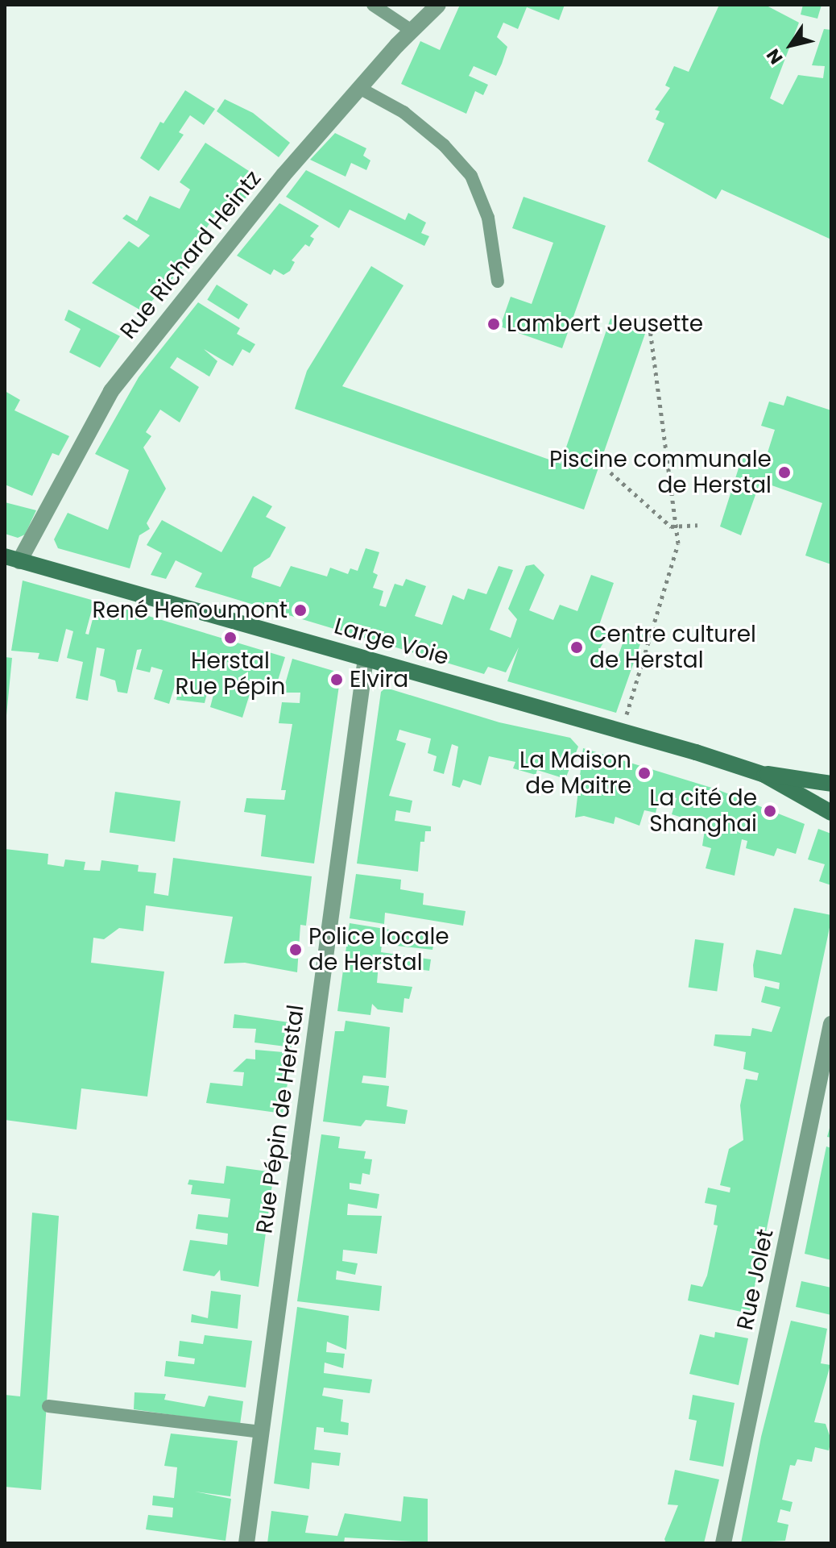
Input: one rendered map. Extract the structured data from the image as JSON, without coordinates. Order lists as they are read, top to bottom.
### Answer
{
  "streets": {
    "street": [
      "Rue Richard Heintz",
      "Large Voie",
      "Rue Pépin de Herstal",
      "Rue Jolet"
    ]
  },
  "crossings": [
    ["Rue Richard Heintz", "Large Voie"],
    ["Large Voie", "Rue Pépin de Herstal"]
  ],
  "places": [
    "Lambert Jeusette",
    "Piscine communale de Herstal",
    "René Henoumont",
    "Herstal Rue Pépin",
    "Centre culturel de Herstal",
    "Elvira",
    "La Maison de Maitre",
    "La cité de Shanghai",
    "Police locale de Herstal"
  ],
  "north": "bottom left"
}
